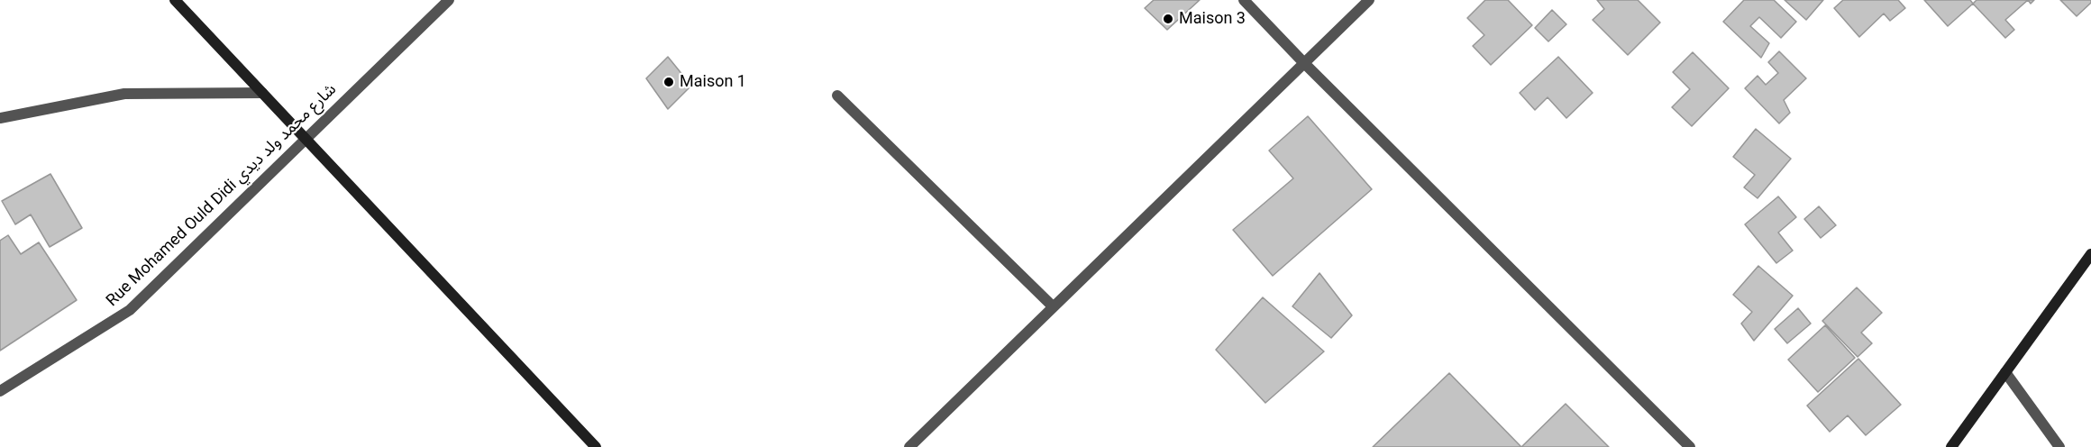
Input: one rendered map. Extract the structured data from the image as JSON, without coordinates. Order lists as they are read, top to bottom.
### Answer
{
  "streets": {
    "street": ["Rue Mohamed Ould Didi شارع محمد ولد ديدي"]
  },
  "places": ["Maison 3", "Maison 1"]
}
